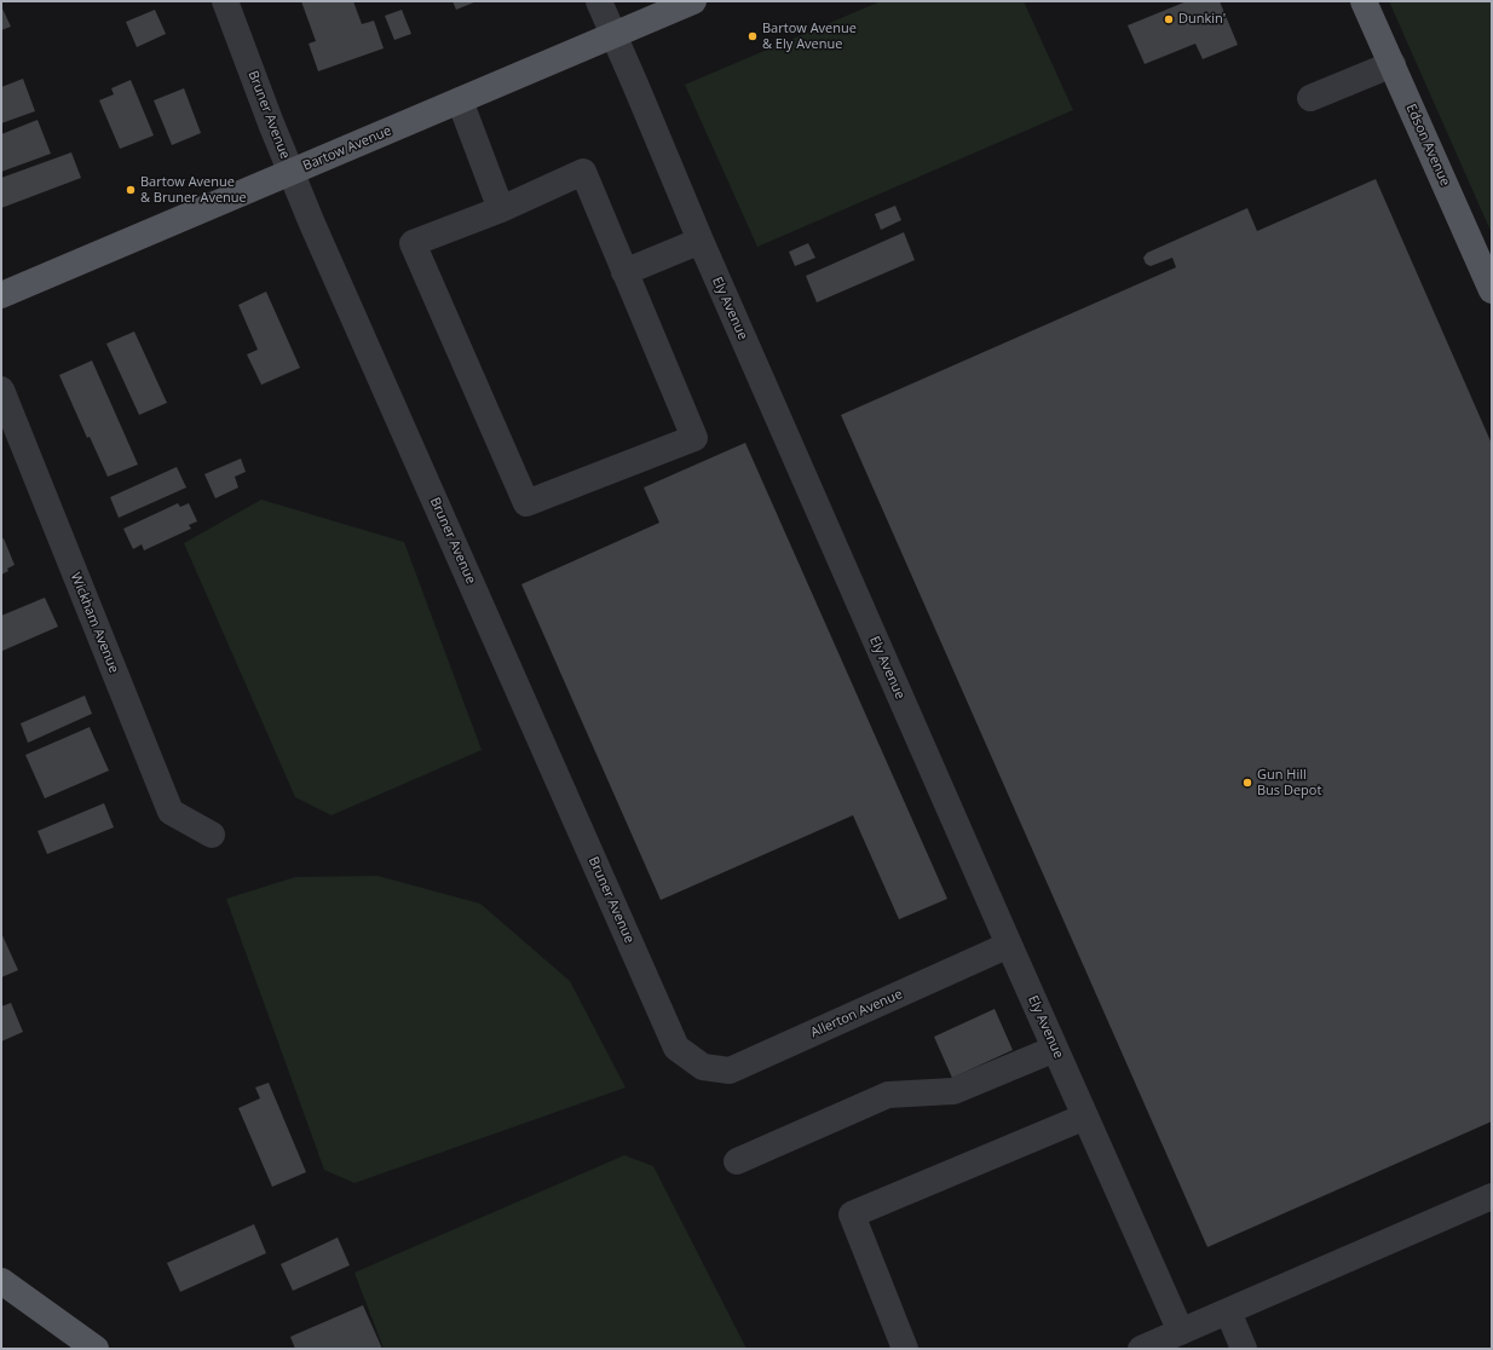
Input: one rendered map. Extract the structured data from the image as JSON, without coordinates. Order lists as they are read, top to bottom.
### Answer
{
  "streets": {
    "main road": ["Edson Avenue", "Bartow Avenue"],
    "street": [
      "Bruner Avenue",
      "Ely Avenue",
      "Wickham Avenue",
      "Allerton Avenue"
    ]
  },
  "crossings": [
    ["Bruner Avenue", "Bartow Avenue"],
    ["Bruner Avenue", "Allerton Avenue"],
    ["Bartow Avenue", "Ely Avenue"],
    ["Ely Avenue", "Allerton Avenue"]
  ],
  "places": [
    "Dunkin'",
    "Bartow Avenue & Ely Avenue",
    "Bartow Avenue & Bruner Avenue",
    "Gun Hill Bus Depot"
  ]
}
